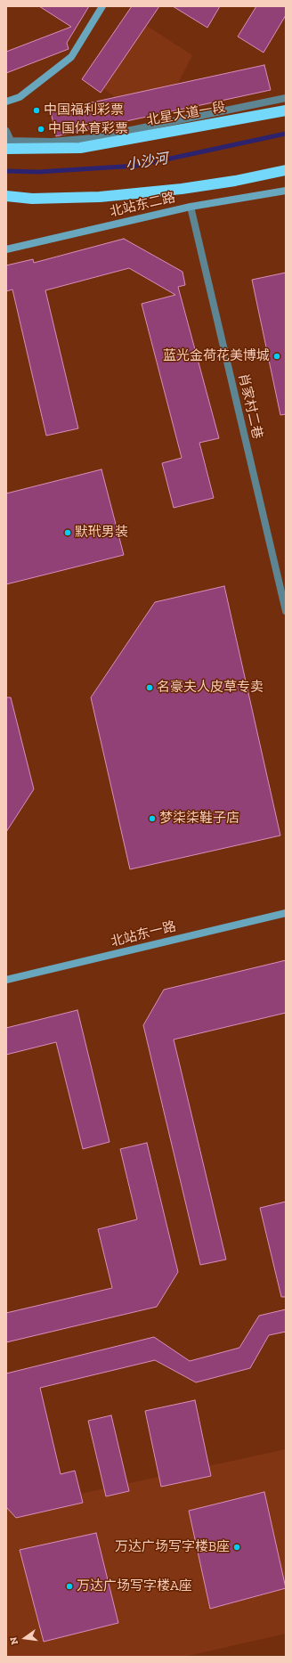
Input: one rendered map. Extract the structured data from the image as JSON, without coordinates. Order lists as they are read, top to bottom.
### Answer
{
  "streets": {
    "highway": ["北星大道一段"],
    "street": ["北站东二路", "肖家村二巷", "北站东一路"]
  },
  "crossings": [
    ["北站东二路", "肖家村二巷"]
  ],
  "water": ["小沙河"],
  "places": [
    "中国福利彩票",
    "中国体育彩票",
    "蓝光金荷花美博城",
    "默玳男装",
    "名豪夫人皮草专卖",
    "梦柒柒鞋子店",
    "万达广场写字楼B座",
    "万达广场写字楼A座"
  ],
  "north": "left"
}
